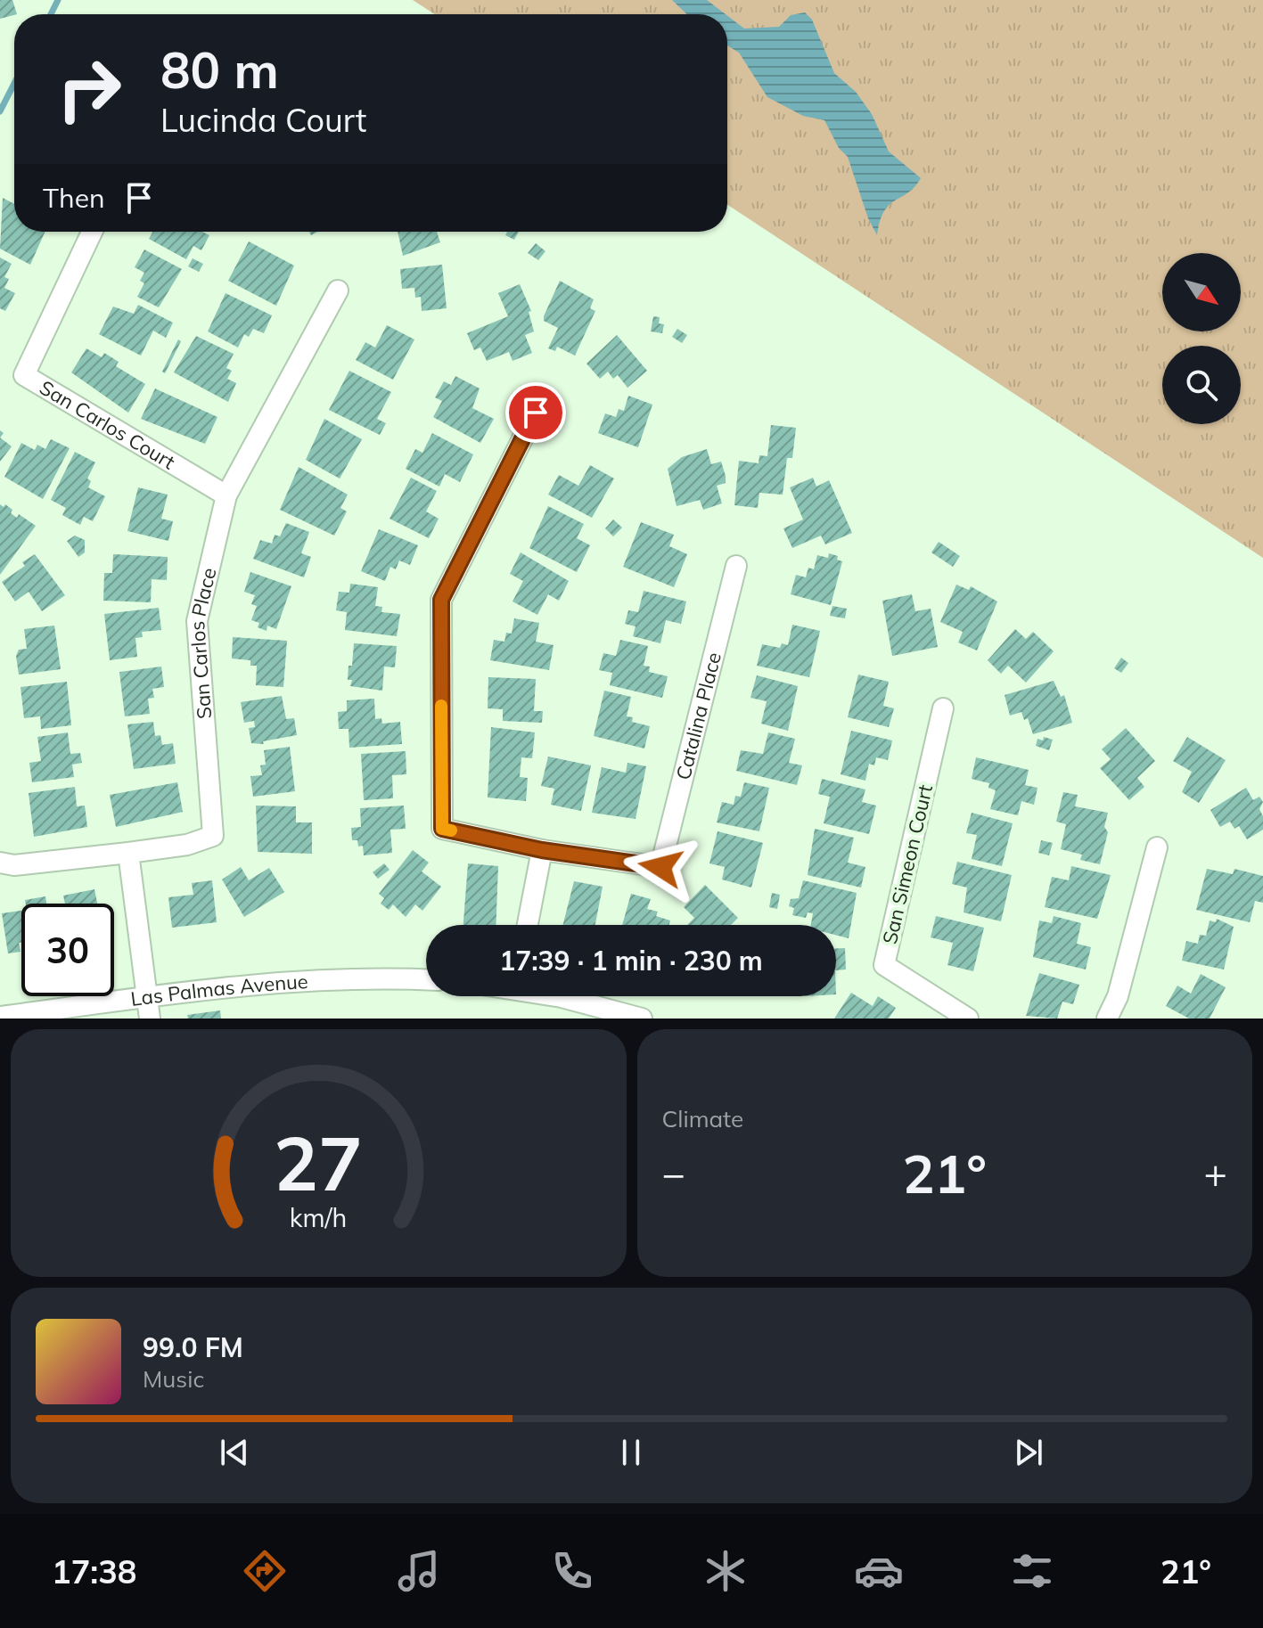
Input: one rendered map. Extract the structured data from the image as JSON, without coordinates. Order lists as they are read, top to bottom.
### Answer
{
  "streets": {
    "street": [
      "San Carlos Court",
      "San Carlos Place",
      "Catalina Place",
      "San Simeon Court",
      "Las Palmas Avenue"
    ]
  },
  "crossings": [
    ["San Carlos Court", "San Carlos Place"]
  ],
  "north": "bottom right",
  "page": {
    "turn": ["80 m", "Lucinda Court"],
    "then": "Then",
    "limit": "30",
    "trip": "17:39 · 1 min · 230 m",
    "tile": "Climate",
    "heat": ["−", "21°", "+"],
    "song": ["99.0 FM", "Music"],
    "tabs": ["17:38", "21°"],
    "gauge": ["27", "km/h"]
  }
}
